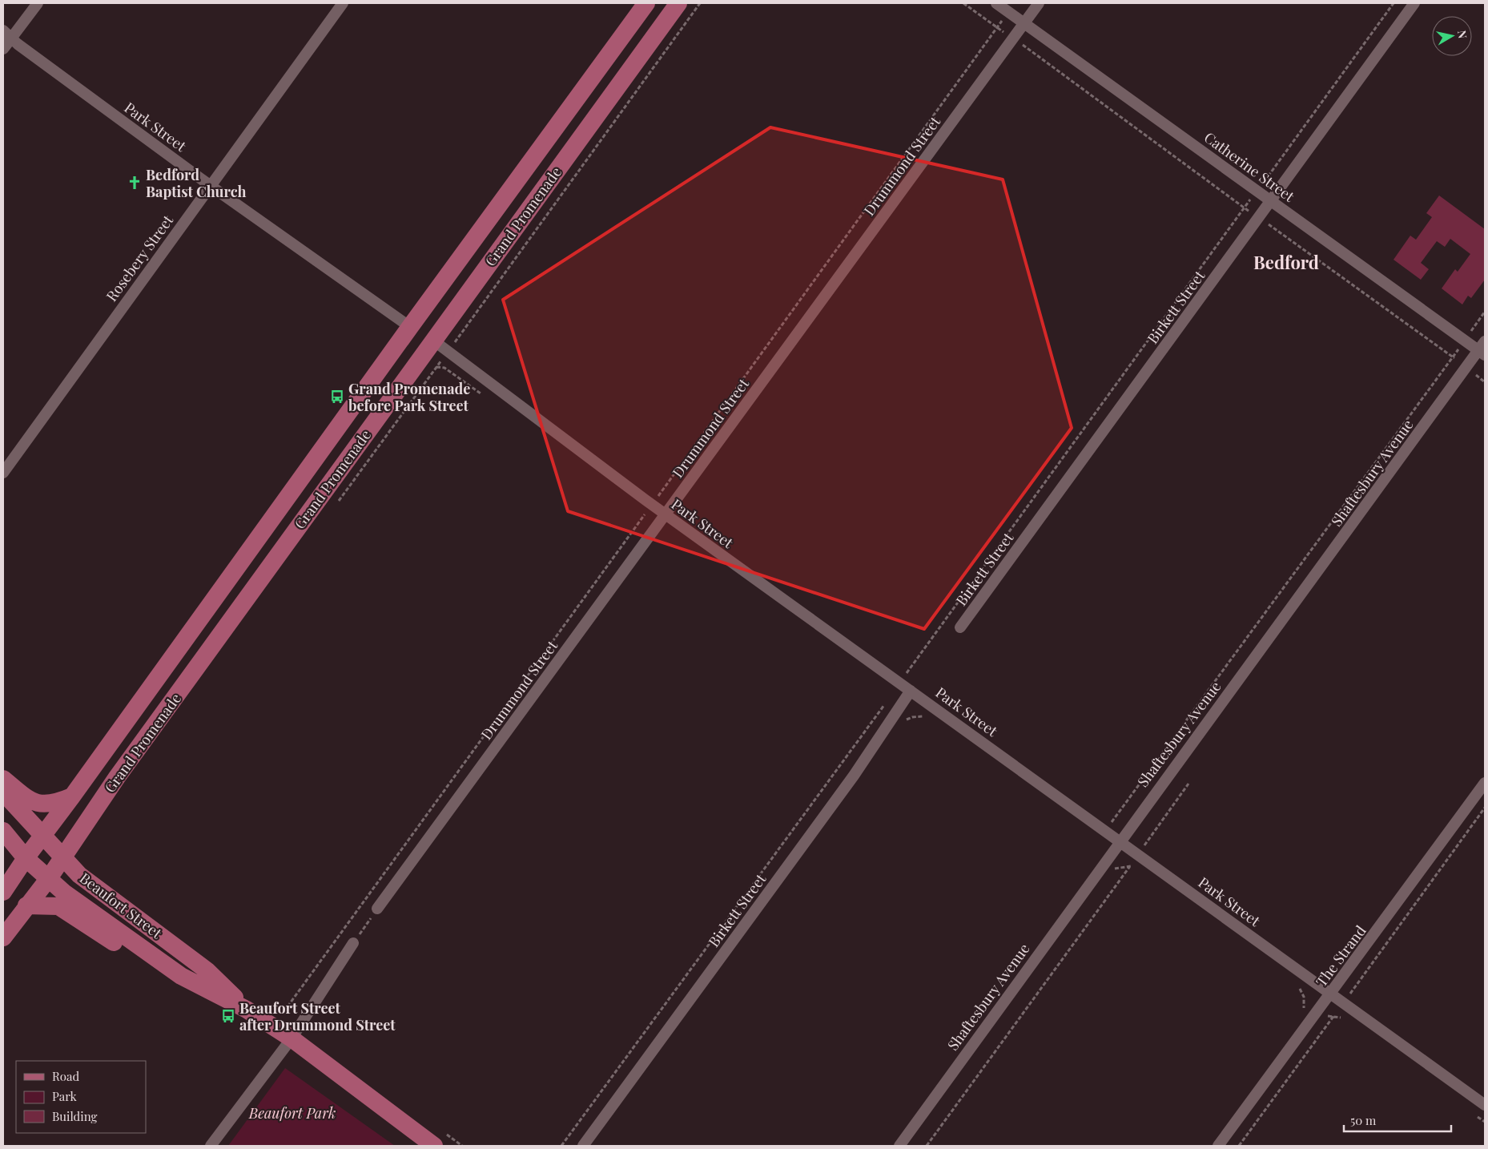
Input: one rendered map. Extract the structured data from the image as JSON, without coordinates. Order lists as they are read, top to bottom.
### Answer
{
  "streets": {
    "main road": ["Grand Promenade", "Beaufort Street"],
    "street": [
      "Park Street",
      "Drummond Street",
      "Catherine Street",
      "Rosebery Street",
      "Birkett Street",
      "Shaftesbury Avenue",
      "The Strand"
    ]
  },
  "crossings": [
    ["Park Street", "Drummond Street"],
    ["Park Street", "Grand Promenade"],
    ["Park Street", "Rosebery Street"],
    ["Park Street", "Birkett Street"],
    ["Park Street", "Shaftesbury Avenue"],
    ["Park Street", "The Strand"],
    ["Drummond Street", "Catherine Street"],
    ["Catherine Street", "Birkett Street"],
    ["Catherine Street", "Shaftesbury Avenue"],
    ["Grand Promenade", "Beaufort Street"]
  ],
  "districts": ["Bedford"],
  "parks": ["Beaufort Park"],
  "places": {
    "church": ["Bedford Baptist Church"],
    "bus stop": ["Grand Promenade before Park Street", "Beaufort Street after Drummond Street"]
  },
  "legend": ["Road", "Park", "Building"],
  "scale_bar": "50 m",
  "north": "right"
}
